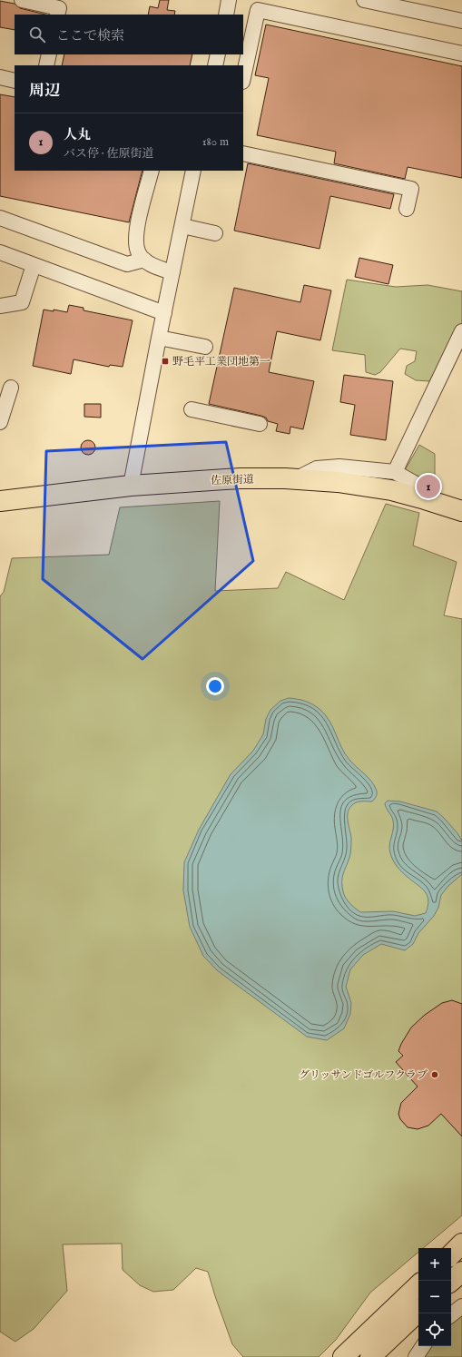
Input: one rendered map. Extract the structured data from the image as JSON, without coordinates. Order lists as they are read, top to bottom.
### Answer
{
  "streets": {
    "highway": ["佐原街道"]
  },
  "places": {
    "transit": ["野毛平工業団地第一"],
    "other": ["グリッサンドゴルフクラブ"]
  },
  "page": {
    "search": "ここで検索",
    "heading": "周辺",
    "list": [
      {
        "mark": "1",
        "name": "人丸",
        "note": "バス停 · 佐原街道",
        "value": "180 m"
      }
    ],
    "pins": "1",
    "map_buttons": ["+", "−"]
  }
}
